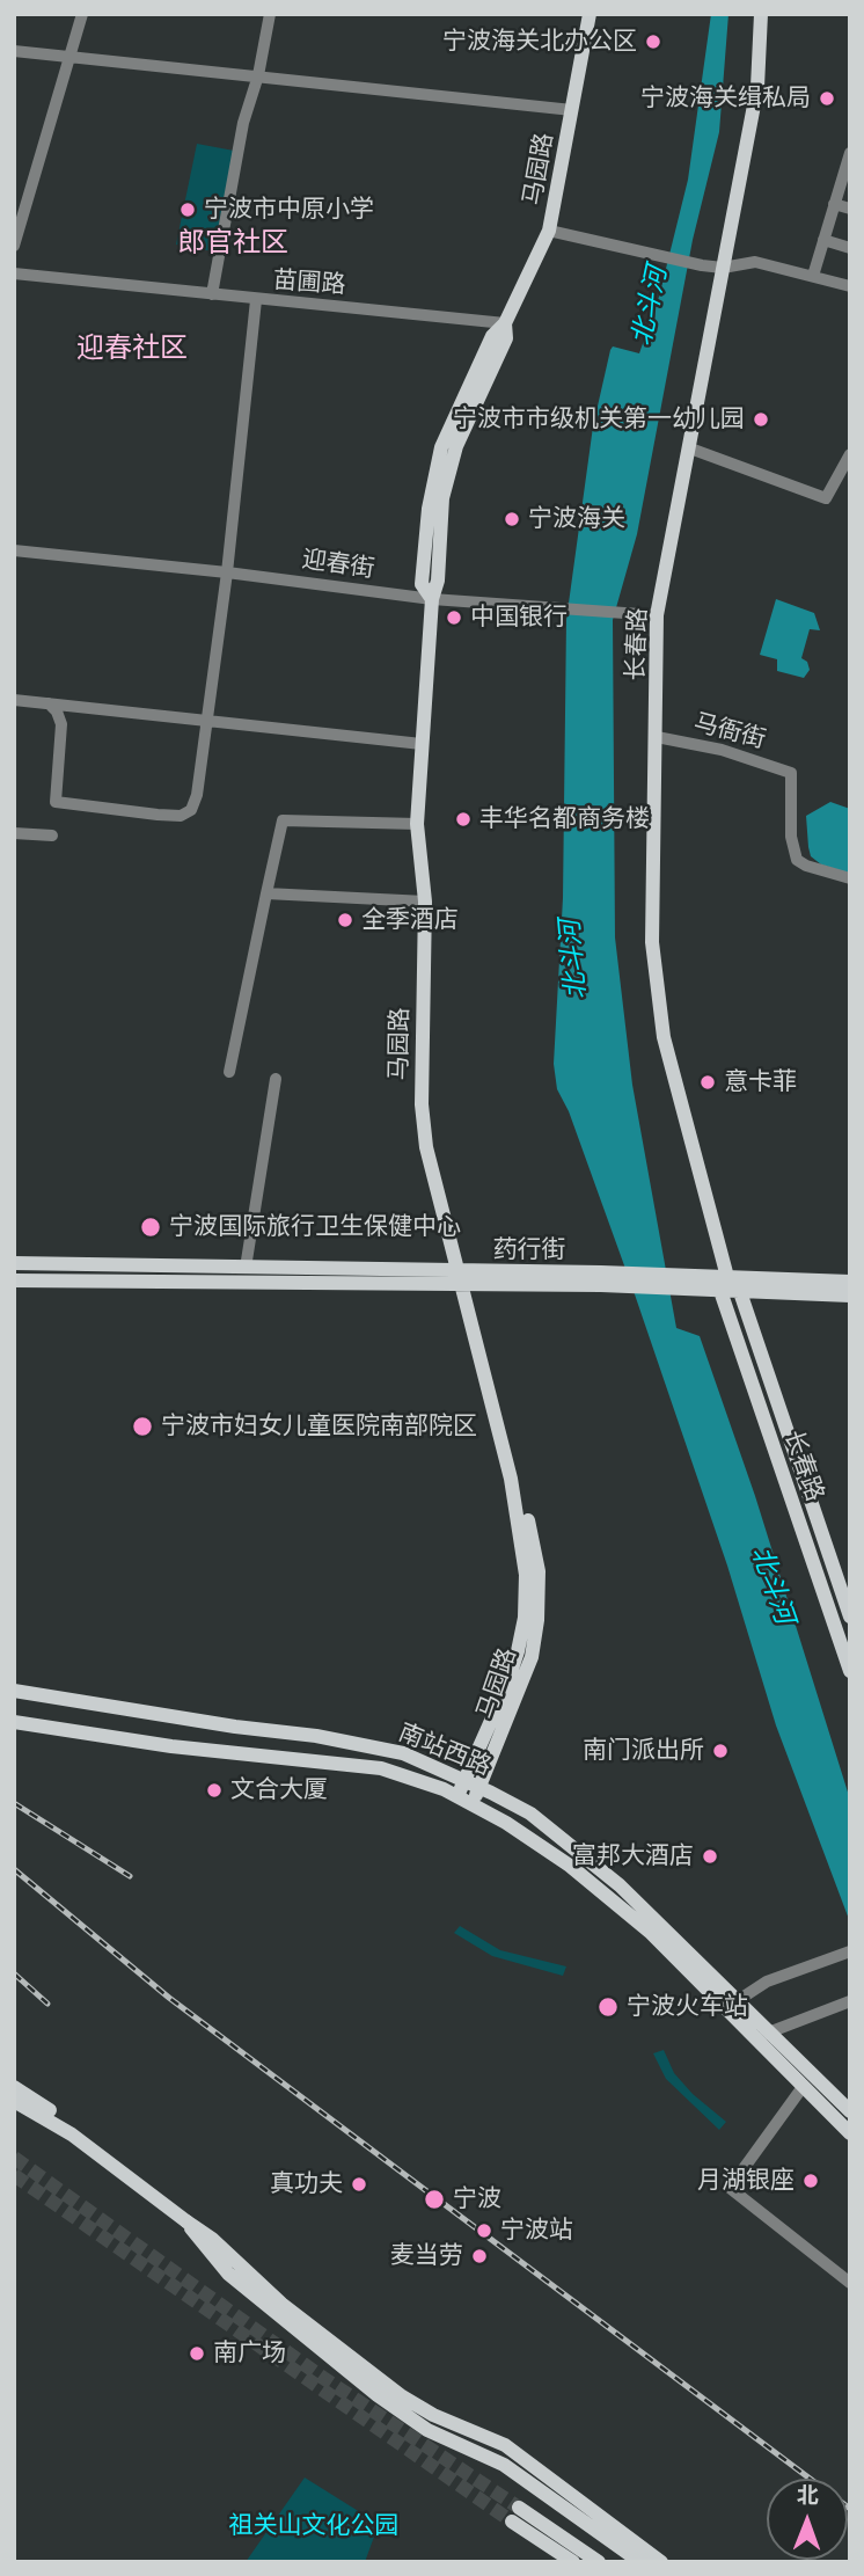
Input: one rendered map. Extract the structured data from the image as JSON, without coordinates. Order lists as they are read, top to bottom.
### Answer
{
  "streets": {
    "main road": [
      "马园路",
      "长春路",
      "药行街",
      "南站西路"
    ],
    "street": ["苗圃路", "迎春街", "马衙街"]
  },
  "crossings": [
    ["马园路", "苗圃路"],
    ["马园路", "迎春街"],
    ["马园路", "药行街"],
    ["马园路", "南站西路"],
    ["迎春街", "长春路"],
    ["长春路", "马衙街"],
    ["长春路", "药行街"]
  ],
  "districts": ["郎官社区", "迎春社区"],
  "water": ["北斗河"],
  "parks": ["祖关山文化公园"],
  "places": [
    "宁波海关北办公区",
    "宁波海关缉私局",
    "宁波市中原小学",
    "宁波市市级机关第一幼儿园",
    "宁波海关",
    "中国银行",
    "丰华名都商务楼",
    "全季酒店",
    "意卡菲",
    "宁波国际旅行卫生保健中心",
    "宁波市妇女儿童医院南部院区",
    "南门派出所",
    "文合大厦",
    "富邦大酒店",
    "宁波火车站",
    "月湖银座",
    "真功夫",
    "宁波",
    "宁波站",
    "麦当劳",
    "南广场"
  ],
  "north": "top"
}
